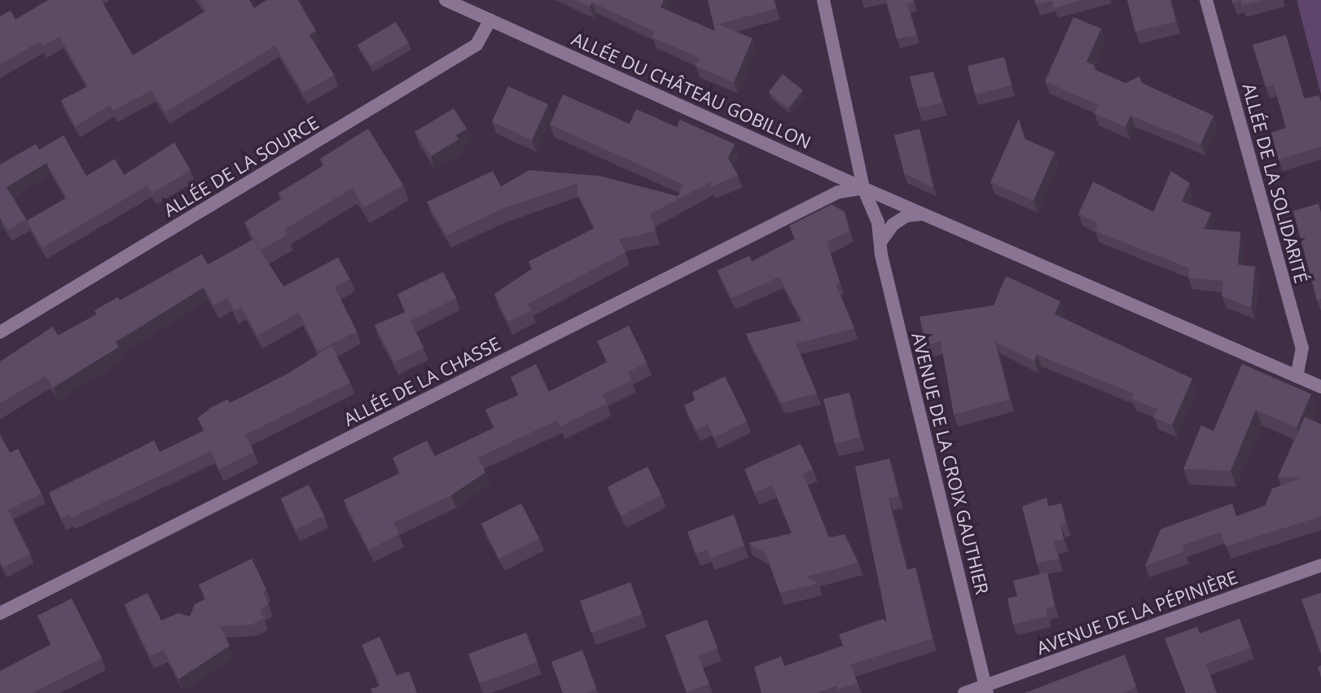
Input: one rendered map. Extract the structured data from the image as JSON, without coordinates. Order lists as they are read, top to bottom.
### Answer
{
  "streets": {
    "street": [
      "ALLÉE DU CHÂTEAU GOBILLON",
      "ALLÉE DE LA SOURCE",
      "ALLÉE DE LA SOLIDARITÉ",
      "ALLÉE DE LA CHASSE",
      "AVENUE DE LA CROIX GAUTHIER",
      "AVENUE DE LA PÉPINIÈRE"
    ]
  },
  "crossings": [
    ["ALLÉE DU CHÂTEAU GOBILLON", "ALLÉE DE LA SOURCE"],
    ["ALLÉE DU CHÂTEAU GOBILLON", "ALLÉE DE LA SOLIDARITÉ"],
    ["ALLÉE DU CHÂTEAU GOBILLON", "ALLÉE DE LA CHASSE"],
    ["ALLÉE DU CHÂTEAU GOBILLON", "AVENUE DE LA CROIX GAUTHIER"],
    ["ALLÉE DE LA CHASSE", "AVENUE DE LA CROIX GAUTHIER"],
    ["AVENUE DE LA CROIX GAUTHIER", "AVENUE DE LA PÉPINIÈRE"]
  ]
}
